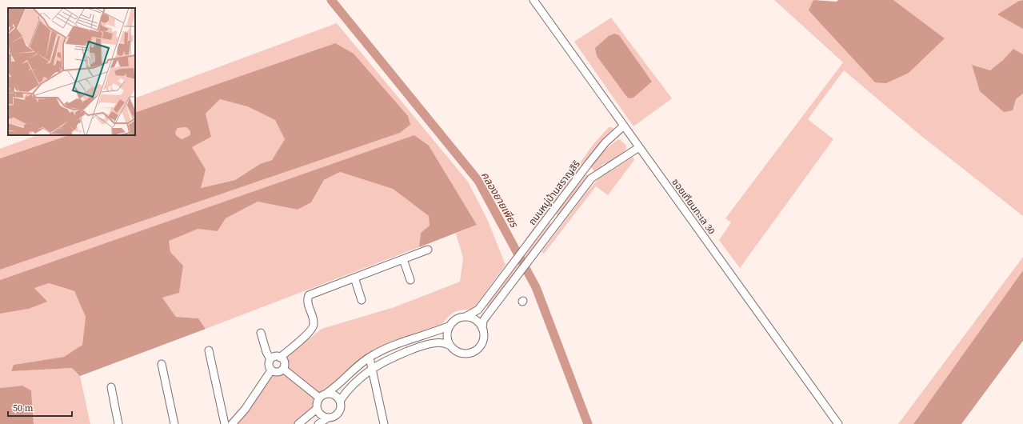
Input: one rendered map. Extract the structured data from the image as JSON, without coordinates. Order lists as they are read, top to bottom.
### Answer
{
  "streets": {
    "street": ["ถนนหมู่บ้านสราญสิริ", "ซอยเทียนทะเล 30"]
  },
  "crossings": [
    ["ถนนหมู่บ้านสราญสิริ", "ซอยเทียนทะเล 30"]
  ],
  "water": ["คลองยายเพียร"],
  "scale_bar": "50 m"
}
